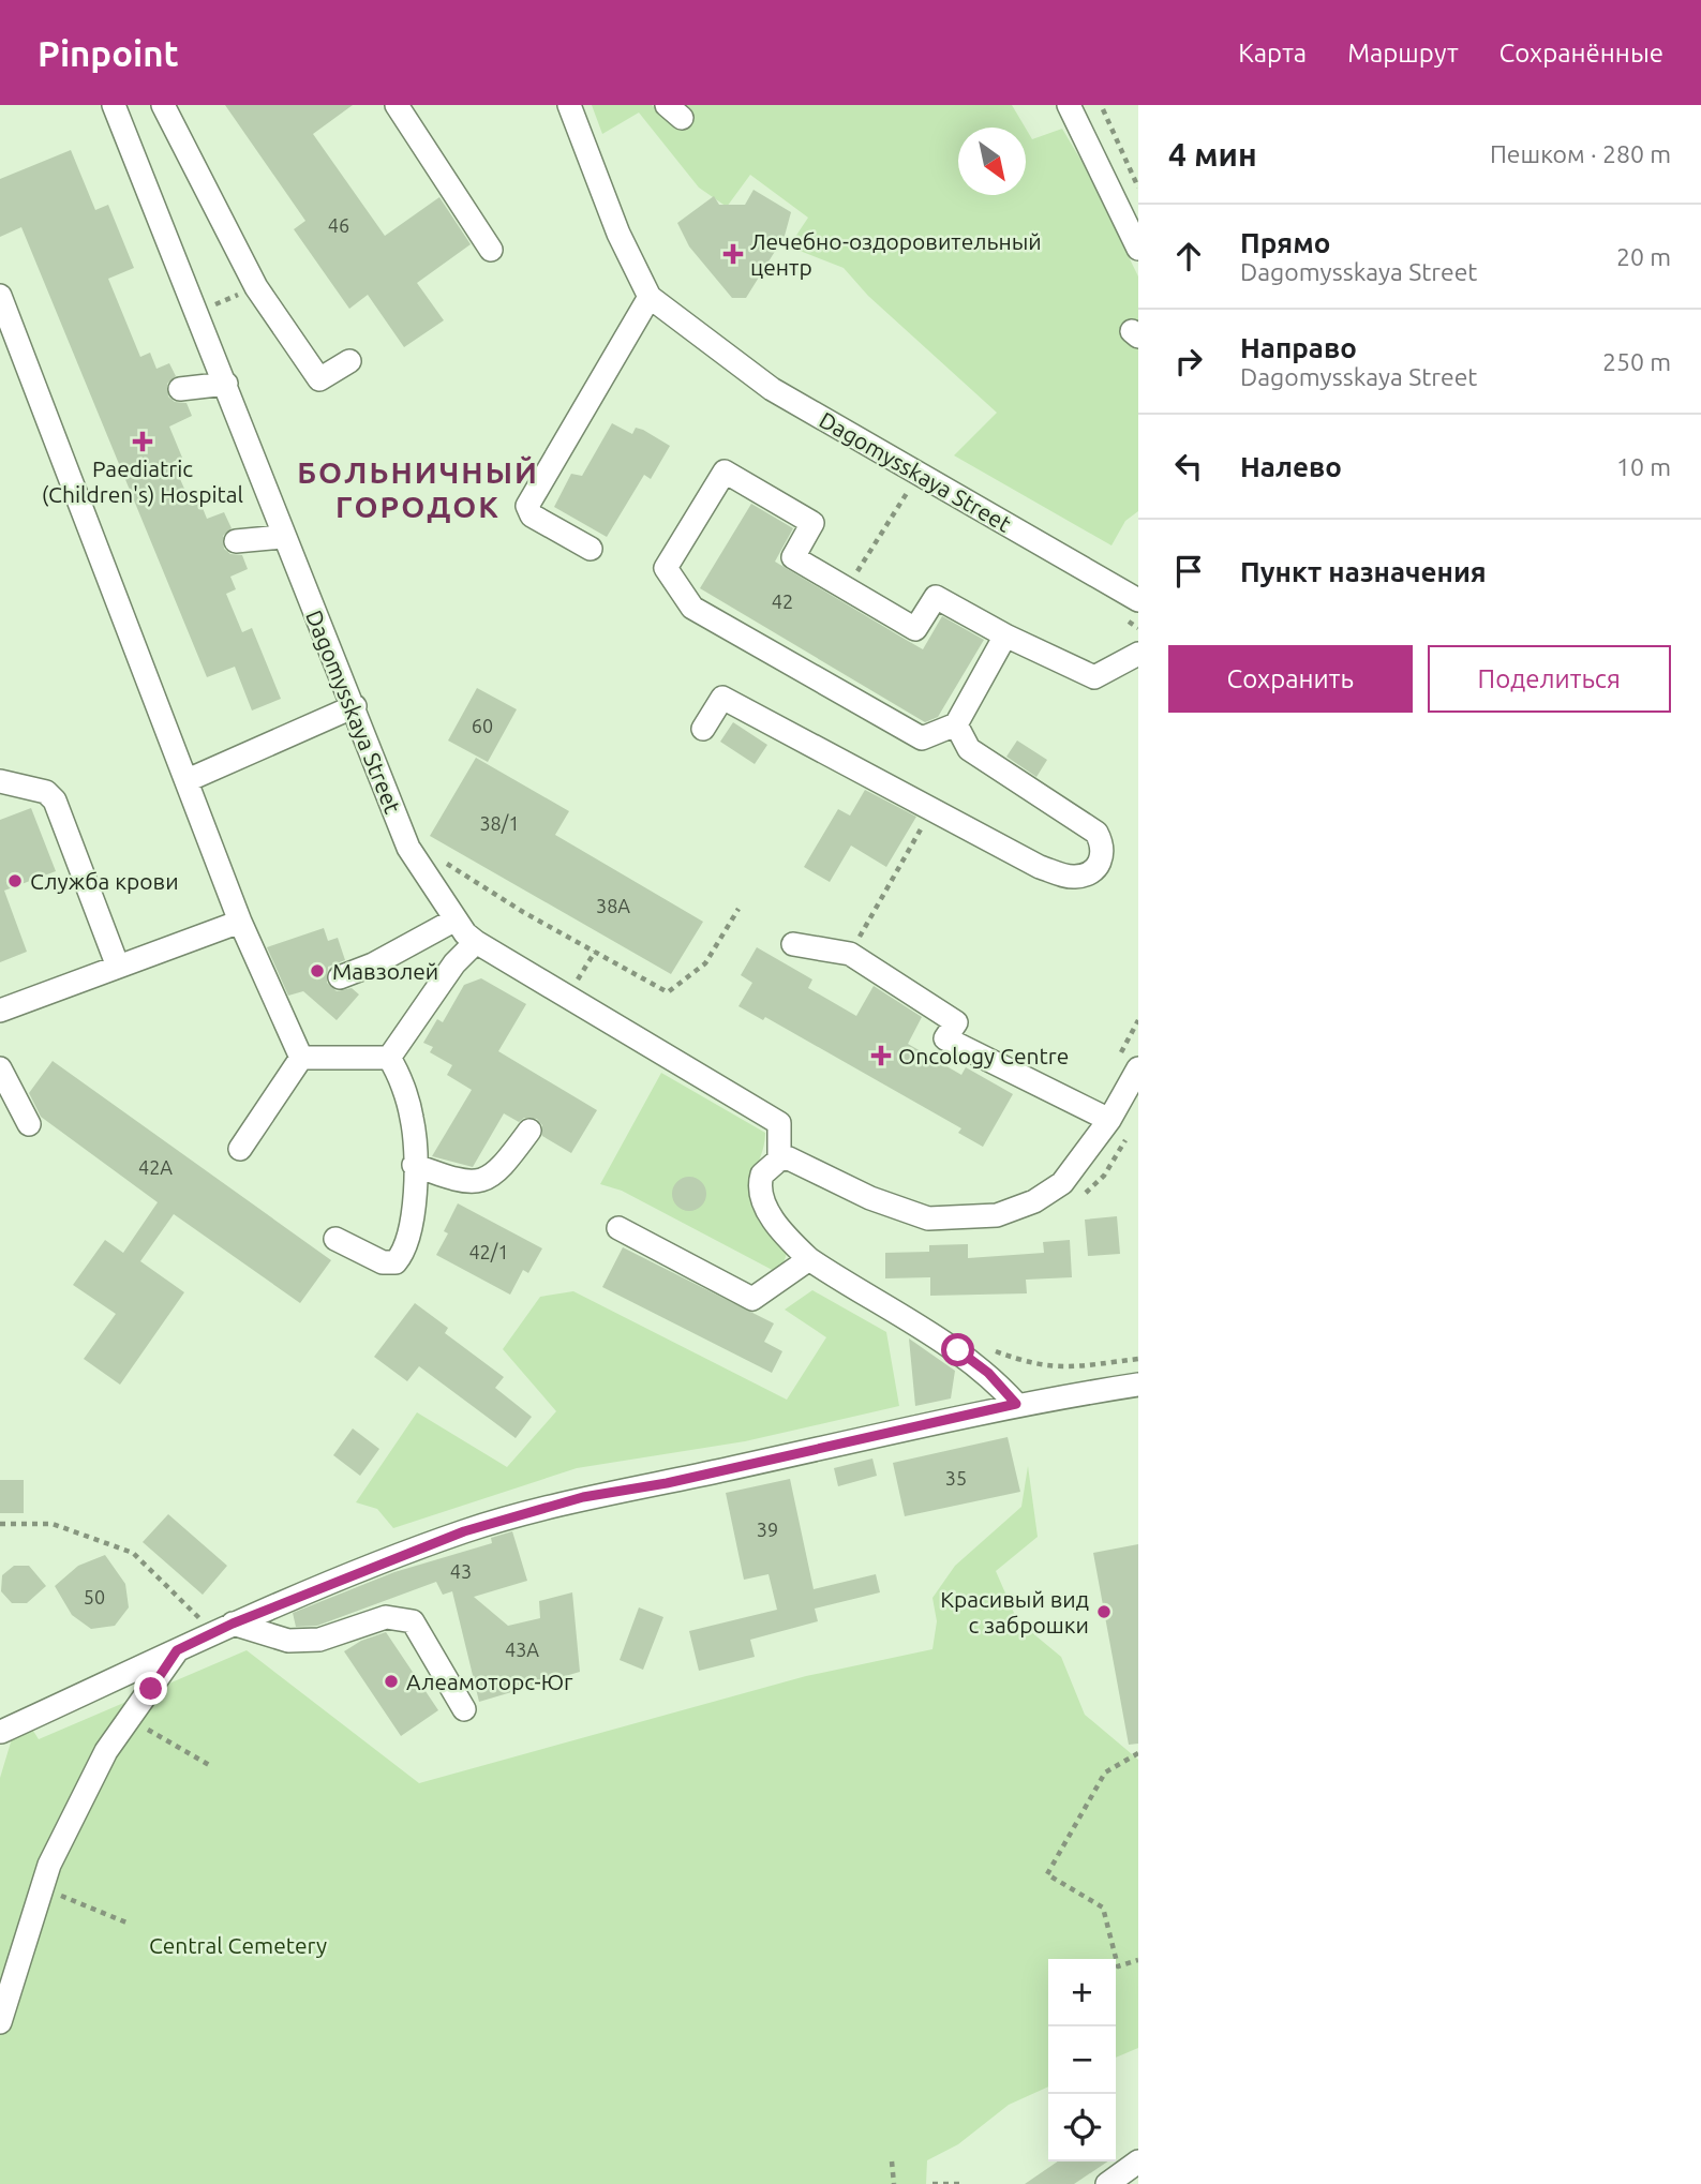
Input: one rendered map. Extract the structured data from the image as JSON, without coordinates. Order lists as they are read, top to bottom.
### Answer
{
  "streets": {
    "street": ["Dagomysskaya Street"]
  },
  "districts": ["БОЛЬНИЧНЫЙ ГОРОДОК"],
  "parks": ["Central Cemetery"],
  "places": {
    "health": ["Лечебно-оздоровительный центр", "Paediatric (Children's) Hospital", "Oncology Centre"],
    "other": [
      "Служба крови",
      "Мавзолей",
      "Красивый вид с заброшки",
      "Алеамоторс-Юг"
    ]
  },
  "house_numbers": [
    "46",
    "42",
    "60",
    "38/1",
    "38А",
    "42А",
    "42/1",
    "35",
    "39",
    "43",
    "50",
    "43А"
  ],
  "north": "bottom right",
  "page": {
    "header": "Pinpoint",
    "nav": ["Карта", "Маршрут", "Сохранённые"],
    "heading": ["4 мин", "Пешком · 280 m"],
    "list": [
      ["Прямо", "Dagomysskaya Street", "20 m"],
      ["Направо", "Dagomysskaya Street", "250 m"],
      ["Налево", "10 m"],
      "Пункт назначения"
    ],
    "buttons": ["Сохранить", "Поделиться"],
    "map_buttons": ["+", "−"]
  }
}
